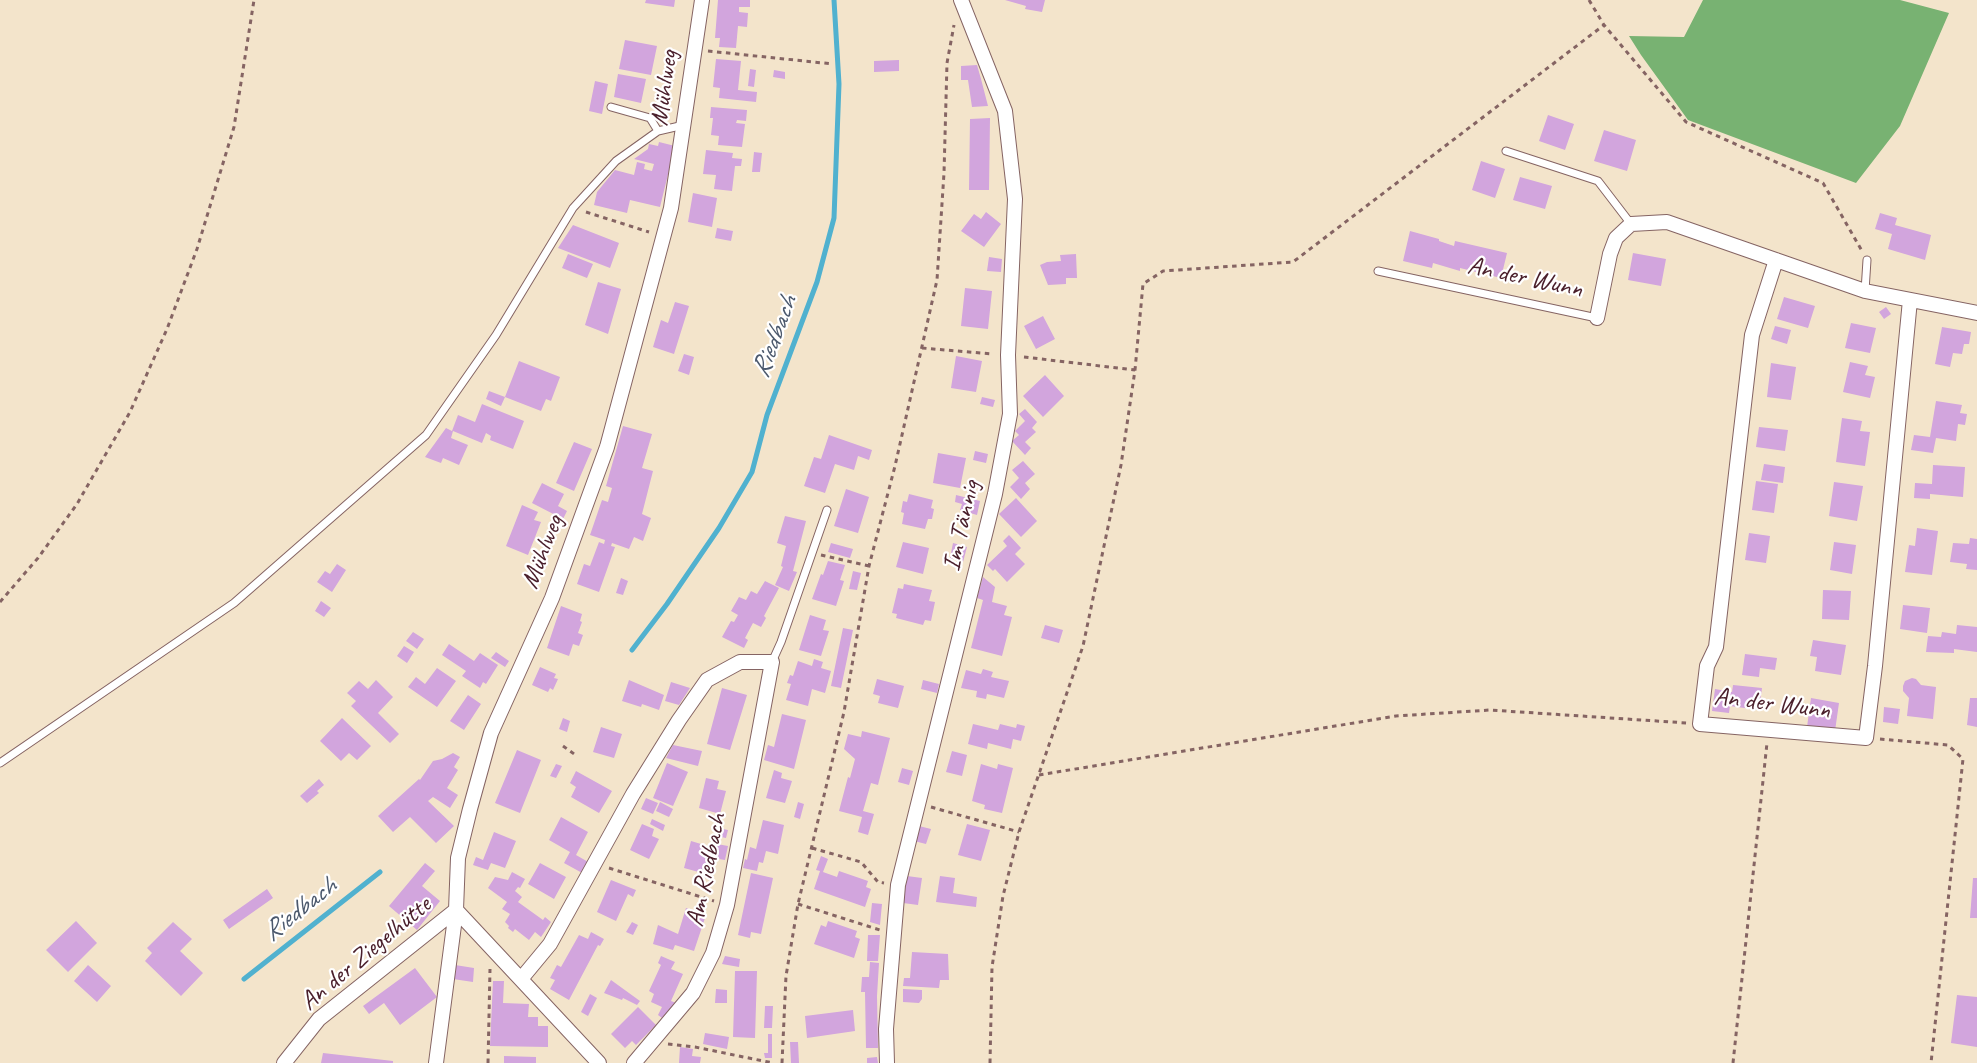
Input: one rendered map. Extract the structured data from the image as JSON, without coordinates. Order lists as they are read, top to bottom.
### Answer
{
  "streets": {
    "street": [
      "Mühlweg",
      "An der Wunn",
      "Im Tännig",
      "Am Riedbach",
      "An der Ziegelhütte"
    ]
  },
  "crossings": [
    ["Mühlweg", "An der Ziegelhütte"]
  ],
  "water": ["Riedbach"]
}
